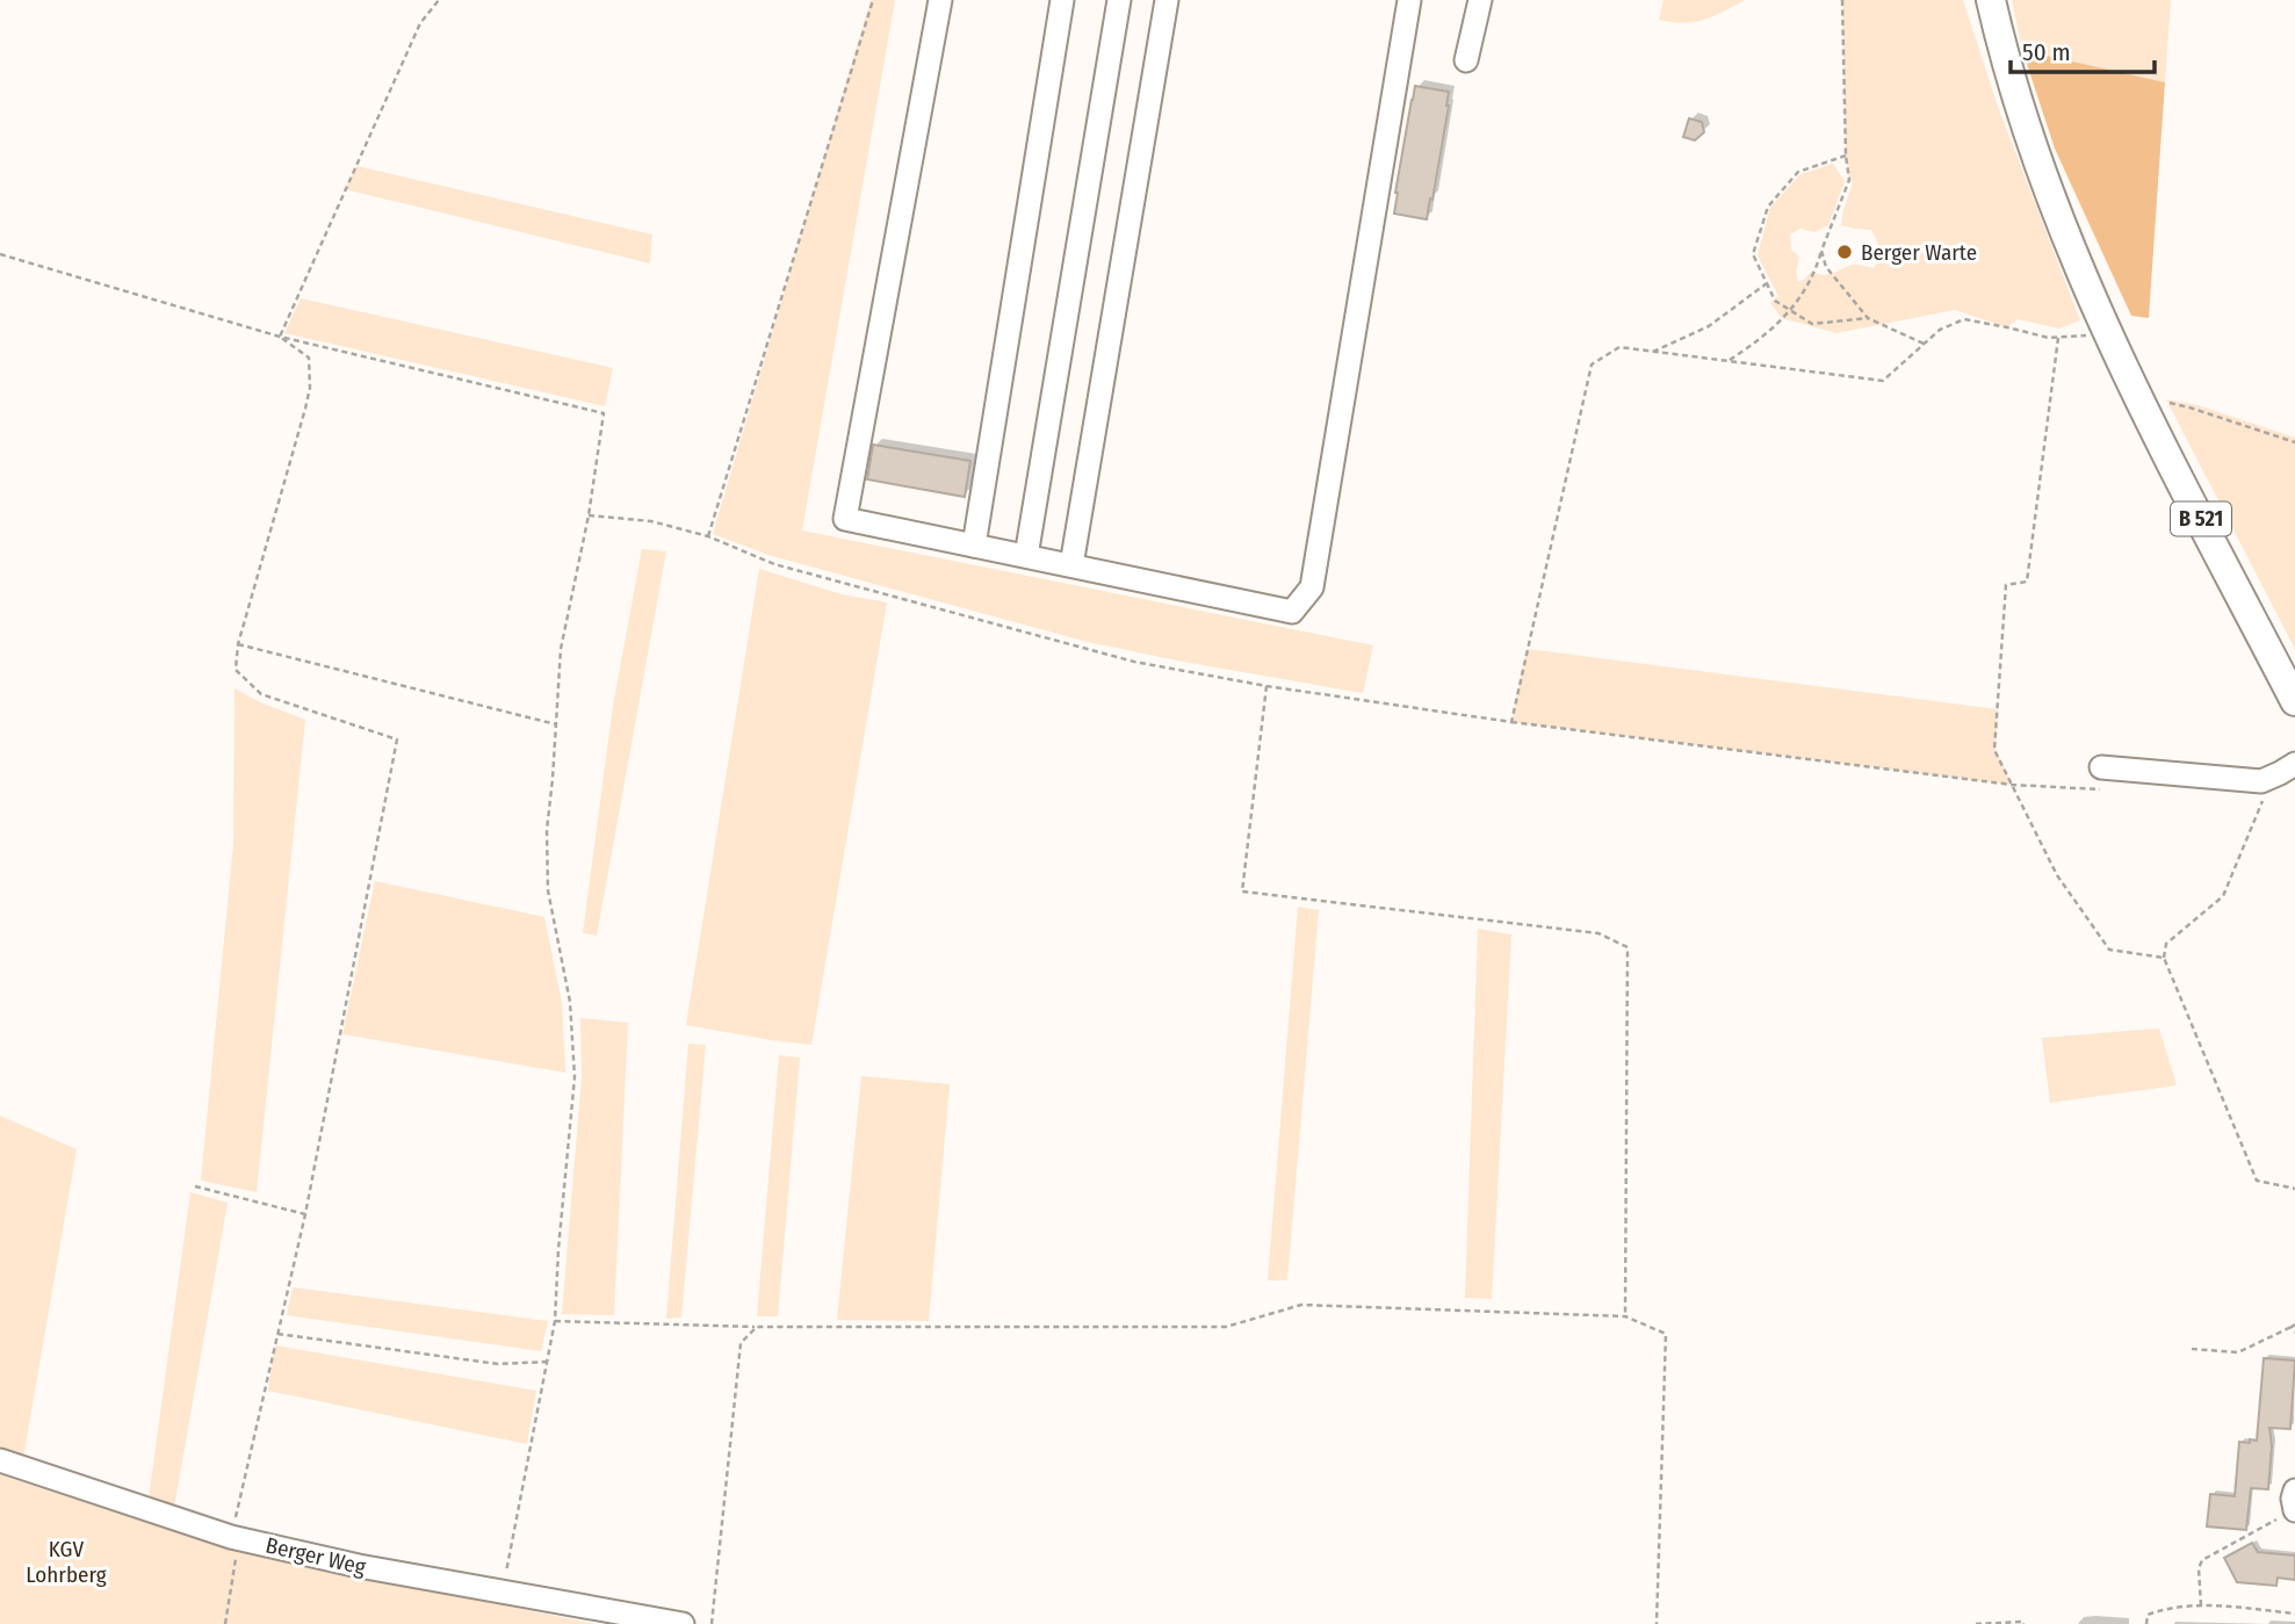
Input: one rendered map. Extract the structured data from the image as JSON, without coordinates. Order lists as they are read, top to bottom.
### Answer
{
  "streets": {
    "main road": ["B 521"],
    "street": ["Berger Weg"]
  },
  "parks": ["KGV Lohrberg"],
  "places": ["Berger Warte"],
  "scale_bar": "50 m"
}
